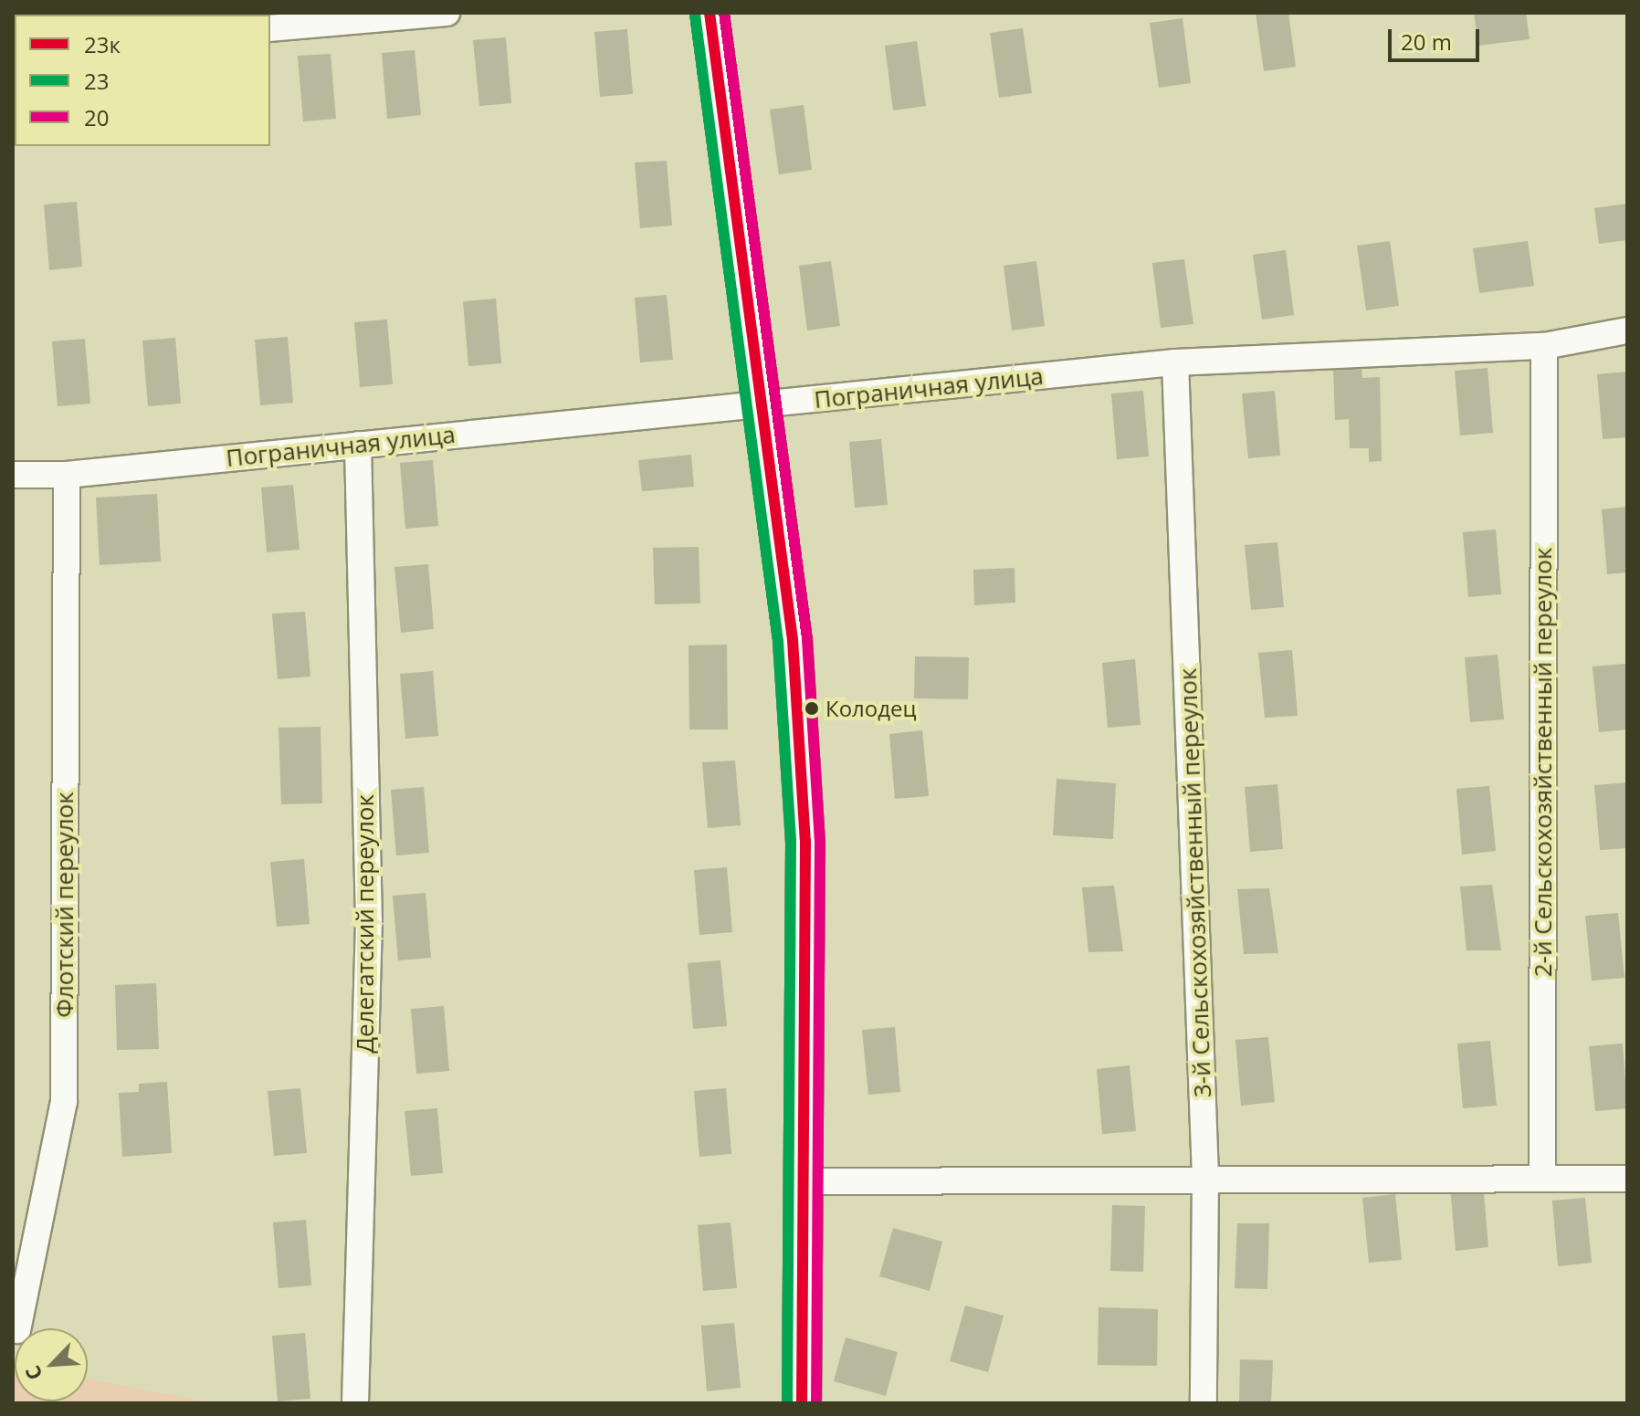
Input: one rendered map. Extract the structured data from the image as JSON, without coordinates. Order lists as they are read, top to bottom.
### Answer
{
  "streets": {
    "street": [
      "Пограничная улица",
      "2-й Сельскохозяйственный переулок",
      "3-й Сельскохозяйственный переулок",
      "Флотский переулок",
      "Делегатский переулок"
    ]
  },
  "crossings": [
    ["Пограничная улица", "2-й Сельскохозяйственный переулок"],
    ["Пограничная улица", "3-й Сельскохозяйственный переулок"],
    ["Пограничная улица", "Флотский переулок"],
    ["Пограничная улица", "Делегатский переулок"]
  ],
  "places": ["Колодец"],
  "lines": ["transit line 23к", "transit line 20", "transit line 23"],
  "legend": ["23к", "23", "20"],
  "scale_bar": "20 m",
  "north": "bottom left"
}
